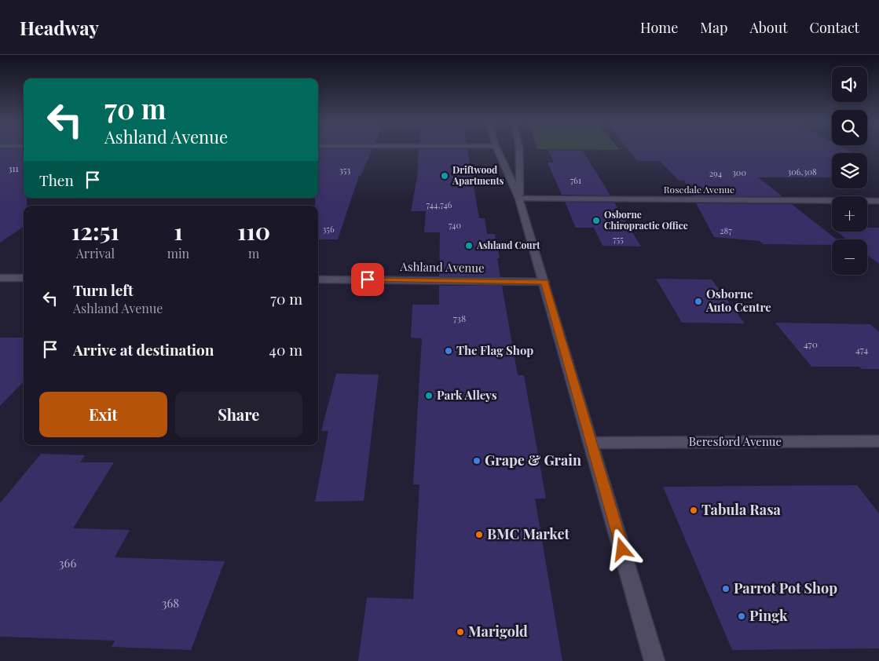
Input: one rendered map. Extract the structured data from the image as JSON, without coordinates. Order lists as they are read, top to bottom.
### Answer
{
  "streets": {
    "street": ["Rosedale Avenue", "Ashland Avenue", "Beresford Avenue"]
  },
  "places": [
    "Driftwood Apartments",
    "Osborne Chiropractic Office",
    "Ashland Court",
    "Osborne Auto Centre",
    "The Flag Shop",
    "Park Alleys",
    "Grape & Grain",
    "Tabula Rasa",
    "BMC Market",
    "Parrot Pot Shop",
    "Pingk",
    "Marigold"
  ],
  "house_numbers": [
    "311",
    "353",
    "306,308",
    "300",
    "294",
    "761",
    "744,746",
    "740",
    "356",
    "287",
    "755",
    "738",
    "470",
    "474",
    "366",
    "368"
  ],
  "page": {
    "header": "Headway",
    "nav": [
      "Home",
      "Map",
      "About",
      "Contact"
    ],
    "map_buttons": ["+", "−"],
    "turn": ["70 m", "Ashland Avenue"],
    "then": "Then",
    "eta": [
      "12:51",
      "Arrival",
      "1",
      "min",
      "110",
      "m"
    ],
    "list": [
      {
        "name": "Turn left",
        "note": "Ashland Avenue",
        "value": "70 m"
      },
      {
        "name": "Arrive at destination",
        "value": "40 m"
      }
    ],
    "buttons": ["Exit", "Share"]
  }
}
